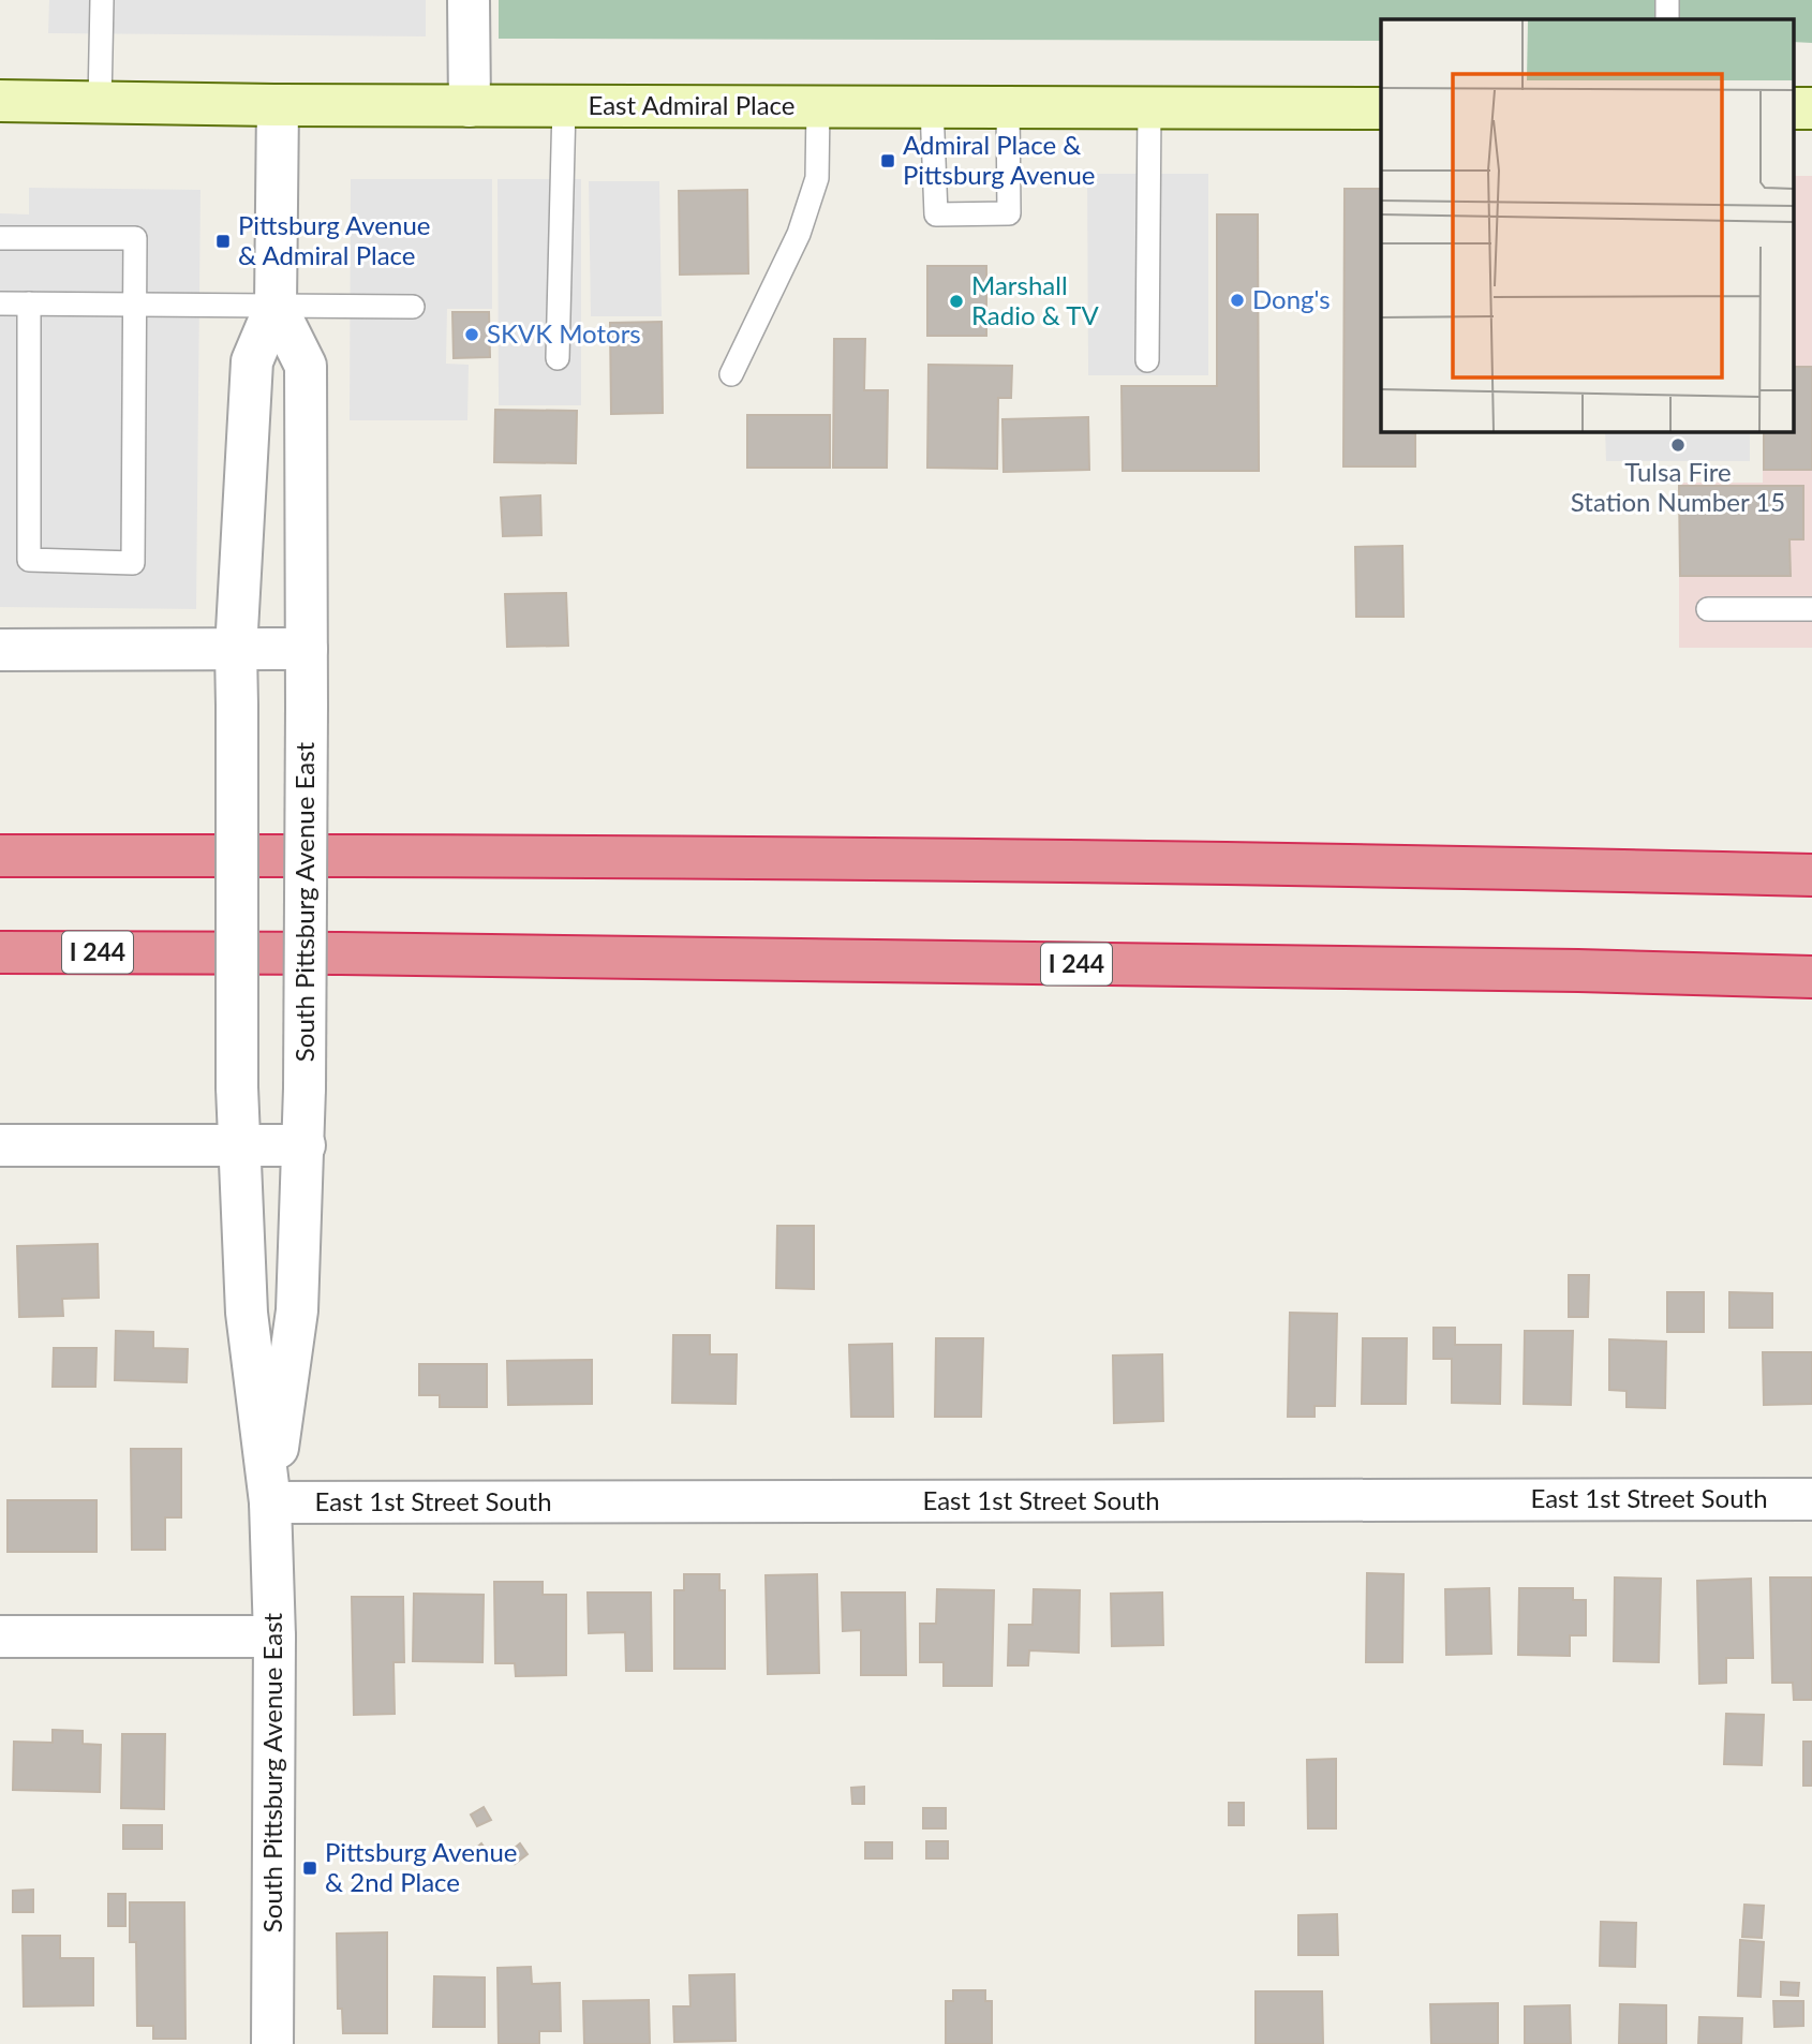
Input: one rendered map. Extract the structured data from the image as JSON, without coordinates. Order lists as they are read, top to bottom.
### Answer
{
  "streets": {
    "highway": ["I 244"],
    "main road": ["East Admiral Place"],
    "street": ["South Pittsburg Avenue East", "East 1st Street South"]
  },
  "crossings": [
    ["East Admiral Place", "South Pittsburg Avenue East"],
    ["South Pittsburg Avenue East", "East 1st Street South"]
  ],
  "places": {
    "transit": ["Admiral Place & Pittsburg Avenue", "Pittsburg Avenue & Admiral Place", "Pittsburg Avenue & 2nd Place"],
    "other": [
      "Dong's",
      "Marshall Radio & TV",
      "SKVK Motors",
      "Tulsa Fire Station Number 15"
    ]
  }
}
